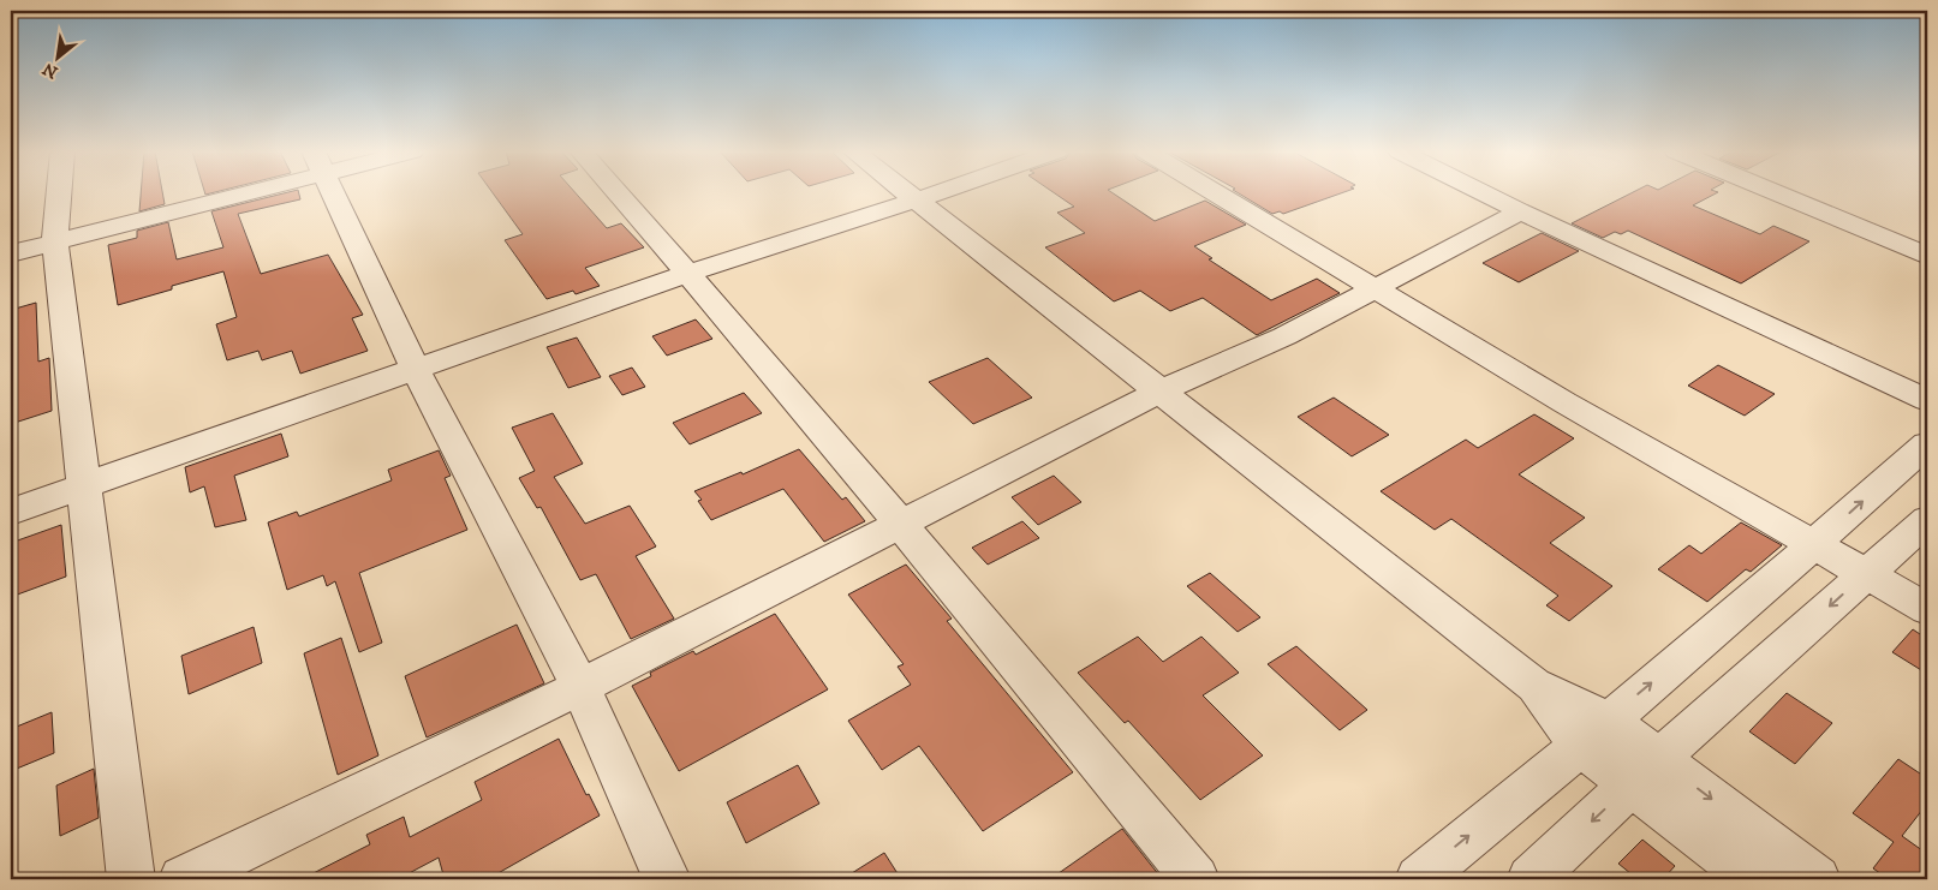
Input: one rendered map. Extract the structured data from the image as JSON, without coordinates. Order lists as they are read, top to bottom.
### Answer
{
  "north": "bottom left"
}
